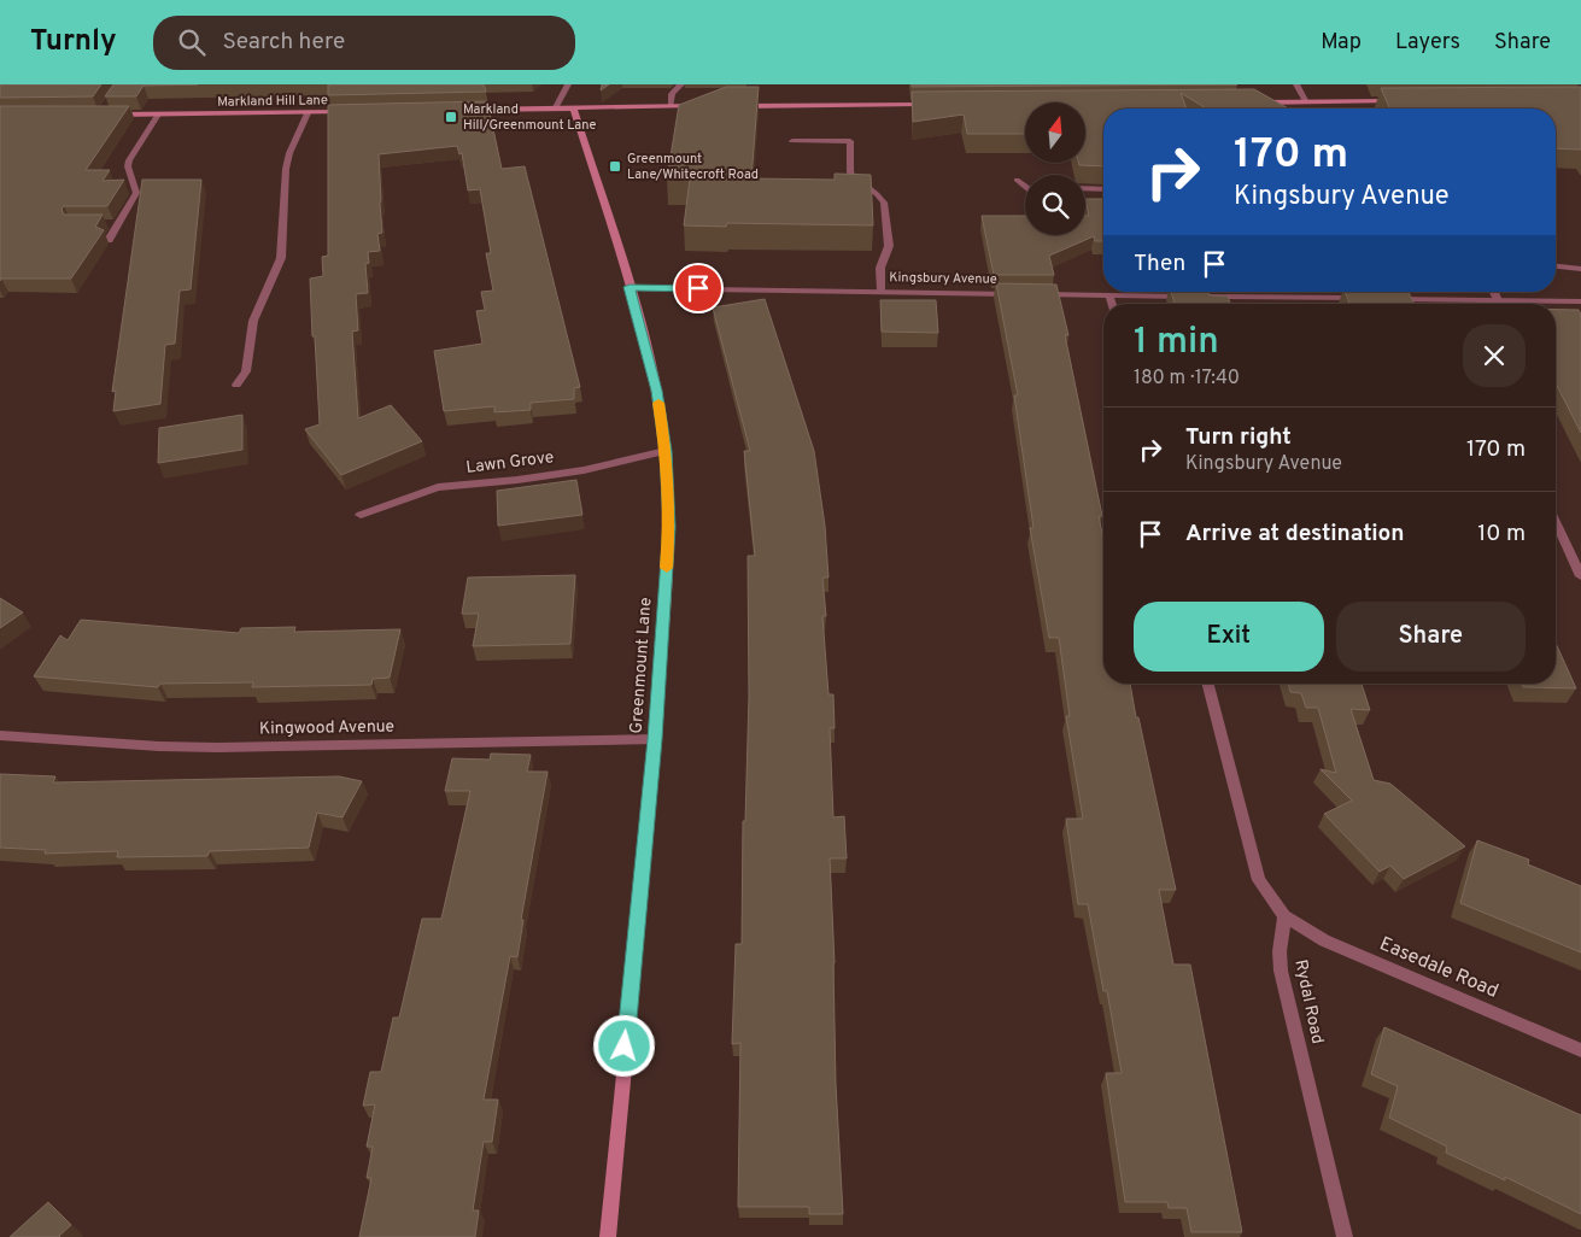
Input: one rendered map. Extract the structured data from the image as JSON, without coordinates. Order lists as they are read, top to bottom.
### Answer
{
  "streets": {
    "street": [
      "Markland Hill Lane",
      "Kingsbury Avenue",
      "Lawn Grove",
      "Greenmount Lane",
      "Kingwood Avenue",
      "Easedale Road",
      "Rydal Road"
    ]
  },
  "crossings": [
    ["Kingsbury Avenue", "Greenmount Lane"],
    ["Lawn Grove", "Greenmount Lane"],
    ["Greenmount Lane", "Kingwood Avenue"],
    ["Easedale Road", "Rydal Road"]
  ],
  "places": {
    "transit": ["Markland Hill/Greenmount Lane", "Greenmount Lane/Whitecroft Road"]
  },
  "north": "top",
  "page": {
    "header": "Turnly",
    "search": "Search here",
    "nav": ["Map", "Layers", "Share"],
    "turn": ["170 m", "Kingsbury Avenue"],
    "then": "Then",
    "heading": ["1 min", "180 m · 17:40"],
    "list": [
      {
        "name": "Turn right",
        "note": "Kingsbury Avenue",
        "value": "170 m"
      },
      {
        "name": "Arrive at destination",
        "value": "10 m"
      }
    ],
    "buttons": ["Exit", "Share"]
  }
}
